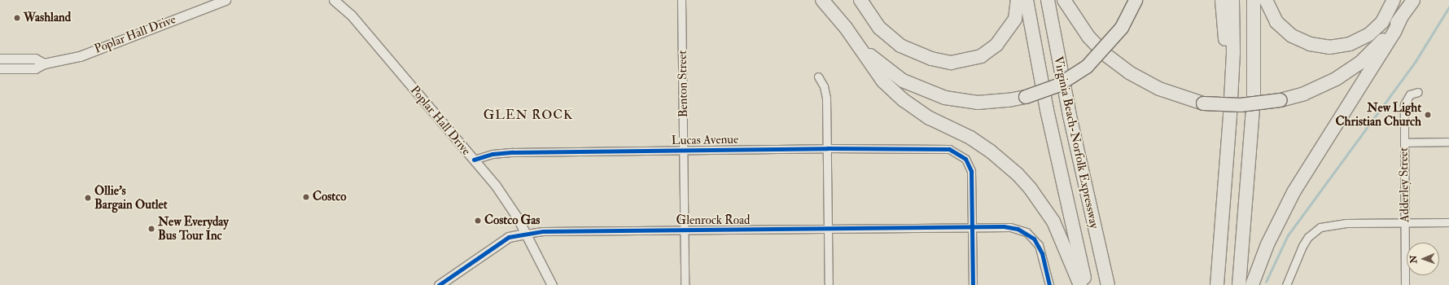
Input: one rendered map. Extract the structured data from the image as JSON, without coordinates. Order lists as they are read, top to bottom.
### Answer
{
  "streets": {
    "highway": ["Virginia Beach-Norfolk Expressway"],
    "street": [
      "Poplar Hall Drive",
      "Benton Street",
      "Lucas Avenue",
      "Adderley Street",
      "Glenrock Road"
    ]
  },
  "crossings": [
    ["Poplar Hall Drive", "Lucas Avenue"],
    ["Poplar Hall Drive", "Glenrock Road"],
    ["Benton Street", "Lucas Avenue"],
    ["Benton Street", "Glenrock Road"],
    ["Lucas Avenue", "Glenrock Road"]
  ],
  "districts": ["GLEN ROCK"],
  "places": [
    "Washland",
    "New Light Christian Church",
    "Costco",
    "Ollie's Bargain Outlet",
    "Costco Gas",
    "New Everyday Bus Tour Inc"
  ],
  "north": "left"
}
